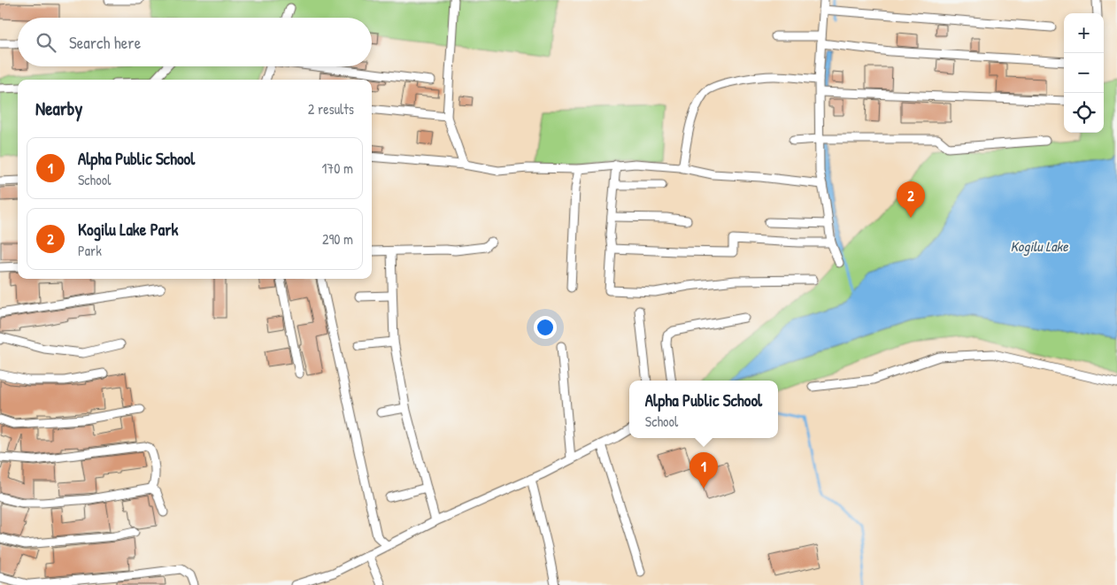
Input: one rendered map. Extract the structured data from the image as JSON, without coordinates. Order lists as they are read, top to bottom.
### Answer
{
  "water": ["Kogilu Lake"],
  "page": {
    "map_buttons": ["+", "−"],
    "search": "Search here",
    "heading": ["Nearby", "2 results"],
    "list": [
      {
        "mark": "1",
        "name": "Alpha Public School",
        "note": "School",
        "value": "170 m"
      },
      {
        "mark": "2",
        "name": "Kogilu Lake Park",
        "note": "Park",
        "value": "290 m"
      }
    ],
    "pins": ["2", "1"],
    "popup": ["Alpha Public School", "School"]
  }
}
